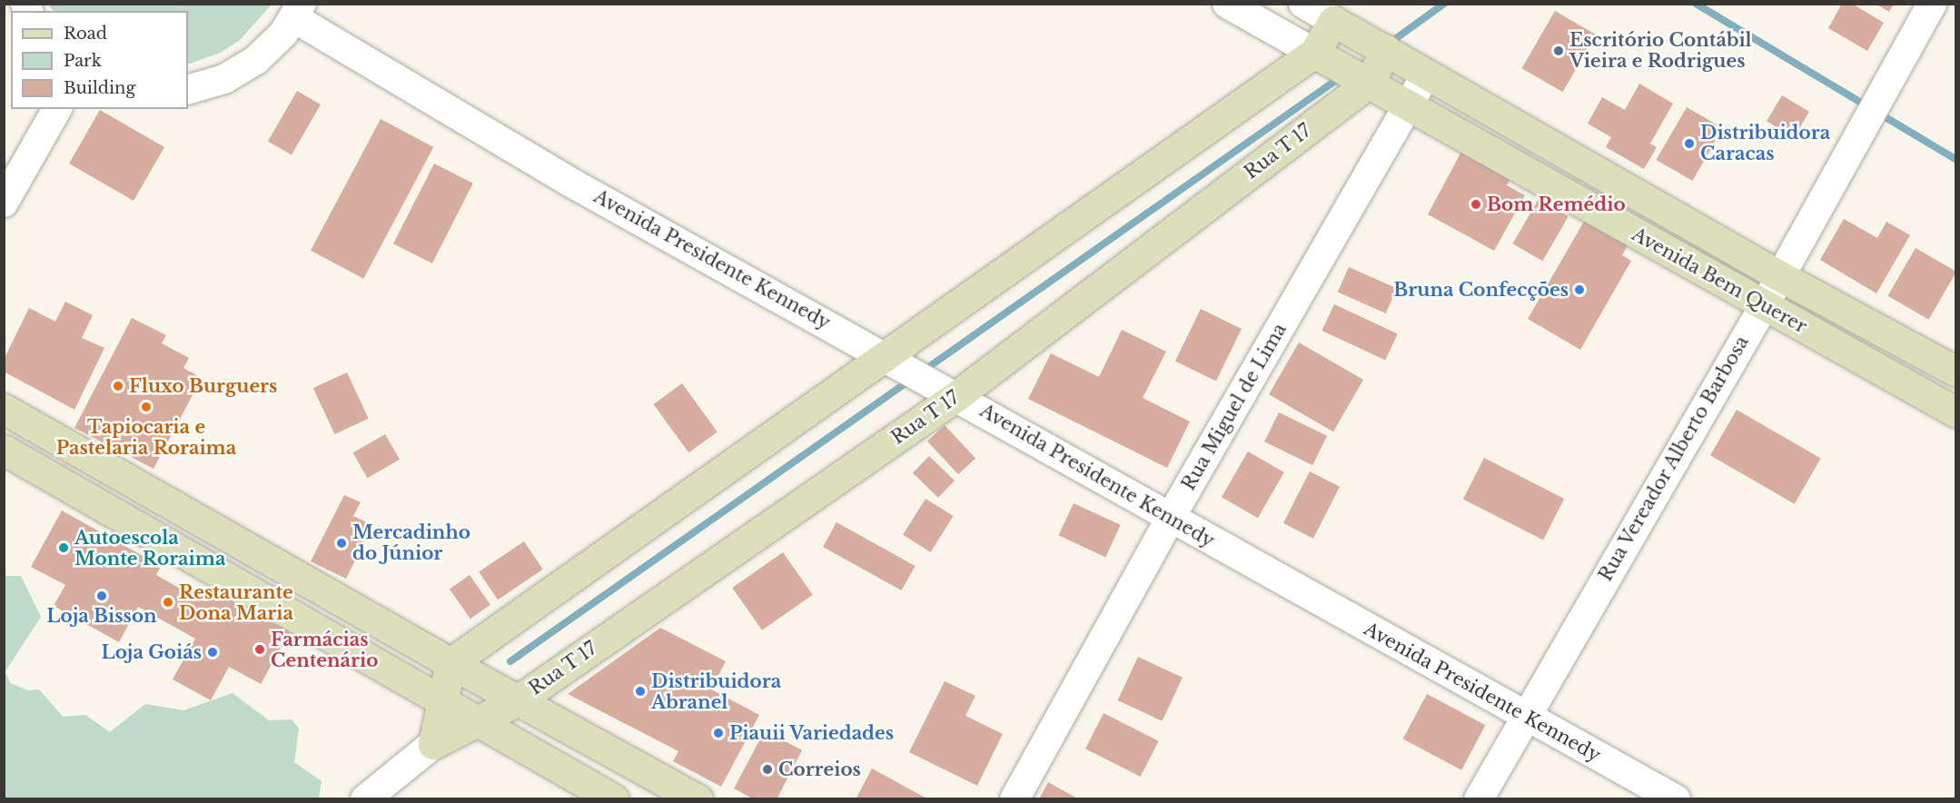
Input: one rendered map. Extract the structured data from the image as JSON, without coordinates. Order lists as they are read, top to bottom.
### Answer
{
  "streets": {
    "street": [
      "Rua T 17",
      "Avenida Presidente Kennedy",
      "Avenida Bem Querer",
      "Rua Miguel de Lima",
      "Rua Vereador Alberto Barbosa"
    ]
  },
  "crossings": [
    ["Rua T 17", "Avenida Presidente Kennedy"],
    ["Rua T 17", "Avenida Bem Querer"],
    ["Avenida Presidente Kennedy", "Rua Miguel de Lima"],
    ["Avenida Presidente Kennedy", "Rua Vereador Alberto Barbosa"],
    ["Avenida Bem Querer", "Rua Miguel de Lima"],
    ["Avenida Bem Querer", "Rua Vereador Alberto Barbosa"]
  ],
  "places": [
    "Escritório Contábil Vieira e Rodrigues",
    "Distribuidora Caracas",
    "Bom Remédio",
    "Bruna Confecções",
    "Fluxo Burguers",
    "Tapiocaria e Pastelaria Roraima",
    "Mercadinho do Júnior",
    "Autoescola Monte Roraima",
    "Loja Bisson",
    "Restaurante Dona Maria",
    "Farmácias Centenário",
    "Loja Goiás",
    "Distribuidora Abranel",
    "Piauii Variedades",
    "Correios"
  ],
  "legend": ["Road", "Park", "Building"]
}
